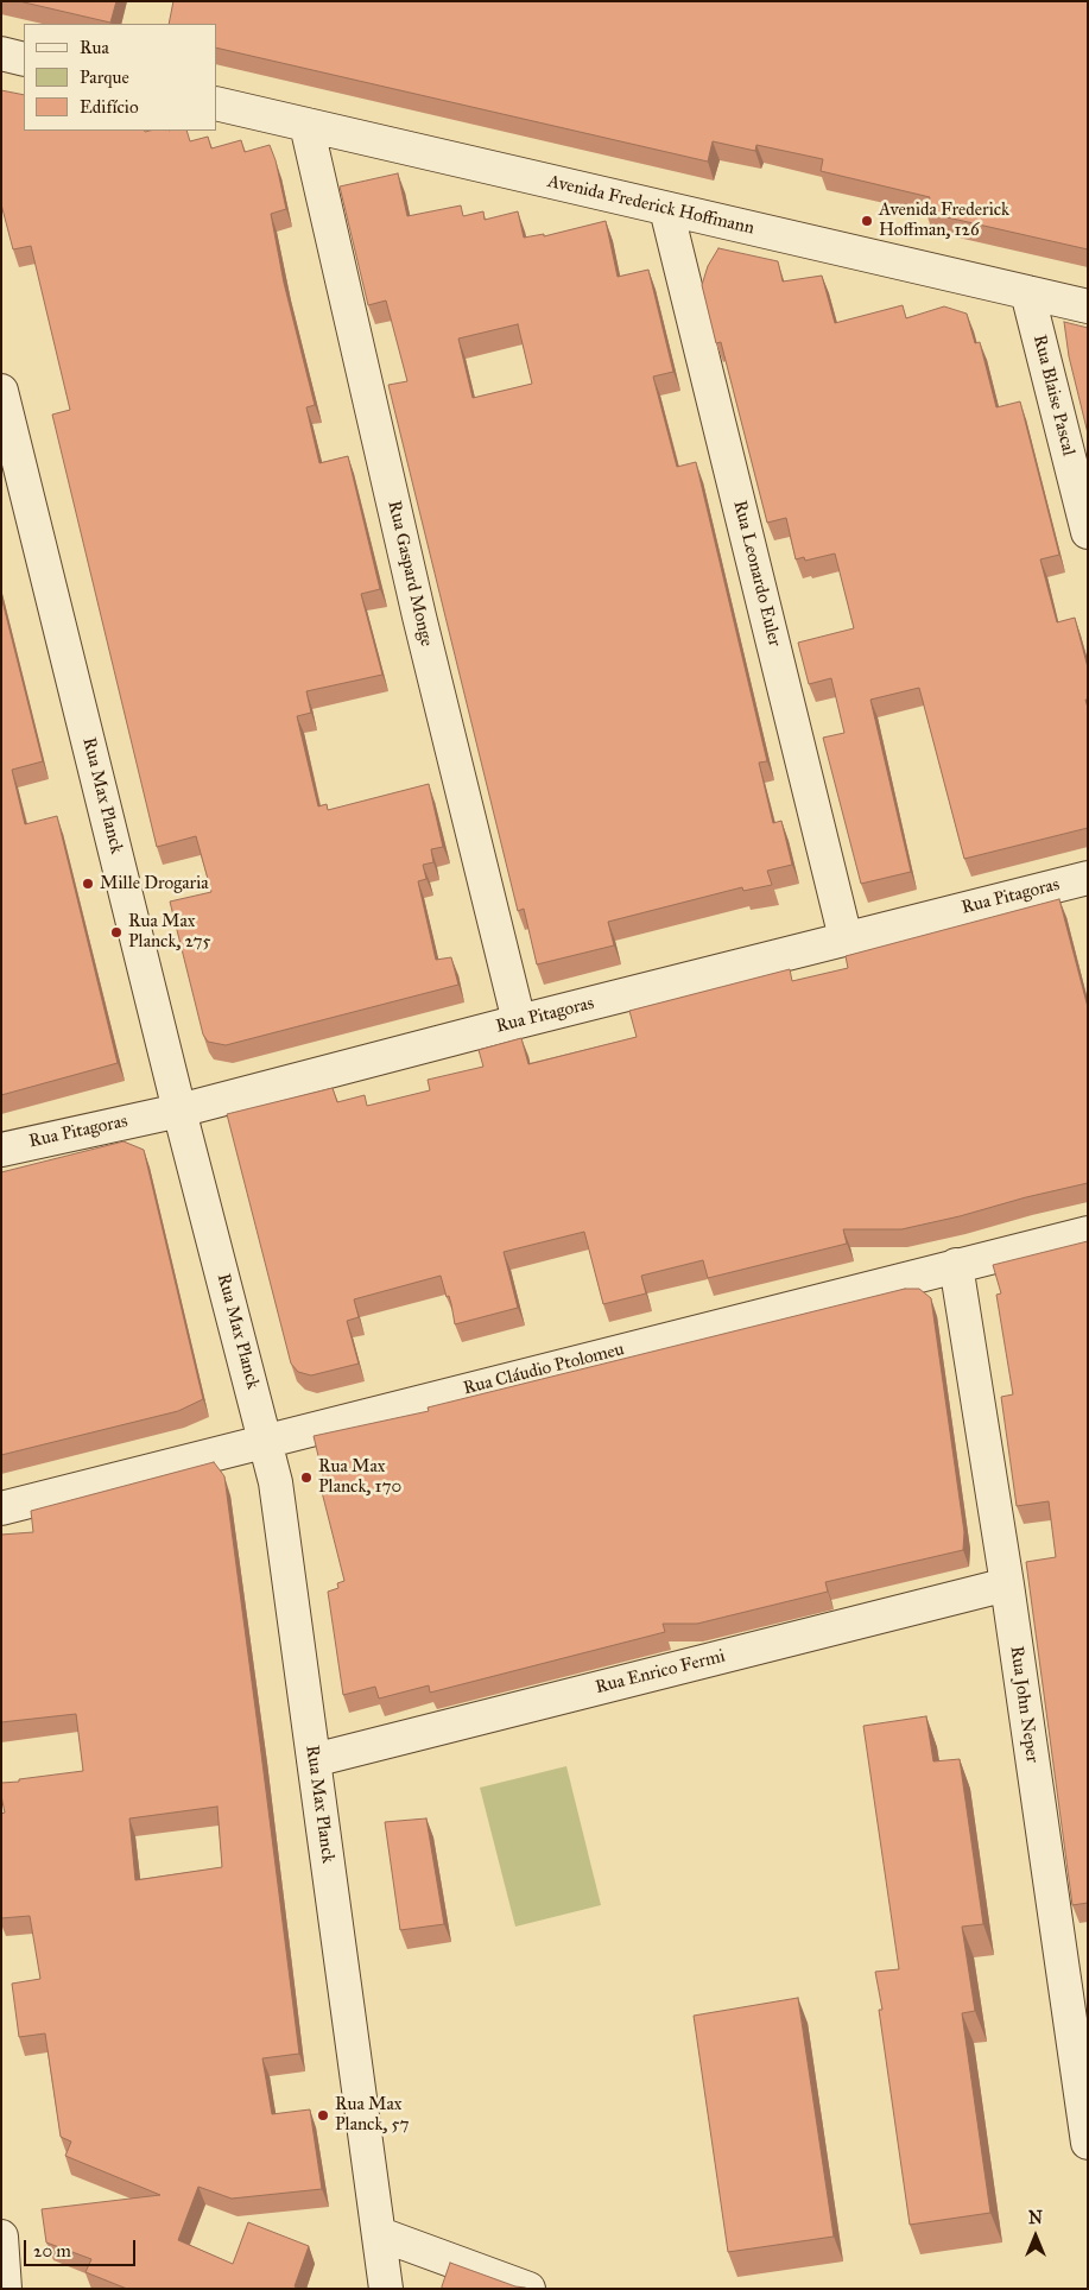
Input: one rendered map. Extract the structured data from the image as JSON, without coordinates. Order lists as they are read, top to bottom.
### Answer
{
  "streets": {
    "street": [
      "Avenida Frederick Hoffmann",
      "Rua Blaise Pascal",
      "Rua Gaspard Monge",
      "Rua Leonardo Euler",
      "Rua Max Planck",
      "Rua Pitagoras",
      "Rua Cláudio Ptolomeu",
      "Rua Enrico Fermi",
      "Rua John Neper"
    ]
  },
  "crossings": [
    ["Avenida Frederick Hoffmann", "Rua Blaise Pascal"],
    ["Avenida Frederick Hoffmann", "Rua Gaspard Monge"],
    ["Avenida Frederick Hoffmann", "Rua Leonardo Euler"],
    ["Rua Gaspard Monge", "Rua Pitagoras"],
    ["Rua Leonardo Euler", "Rua Pitagoras"],
    ["Rua Max Planck", "Rua Pitagoras"],
    ["Rua Max Planck", "Rua Cláudio Ptolomeu"],
    ["Rua Max Planck", "Rua Enrico Fermi"],
    ["Rua Cláudio Ptolomeu", "Rua John Neper"],
    ["Rua Enrico Fermi", "Rua John Neper"]
  ],
  "places": [
    "Avenida Frederick Hoffman, 126",
    "Mille Drogaria",
    "Rua Max Planck, 275",
    "Rua Max Planck, 170",
    "Rua Max Planck, 57"
  ],
  "legend": ["Rua", "Parque", "Edifício"],
  "scale_bar": "20 m",
  "north": "top"
}
